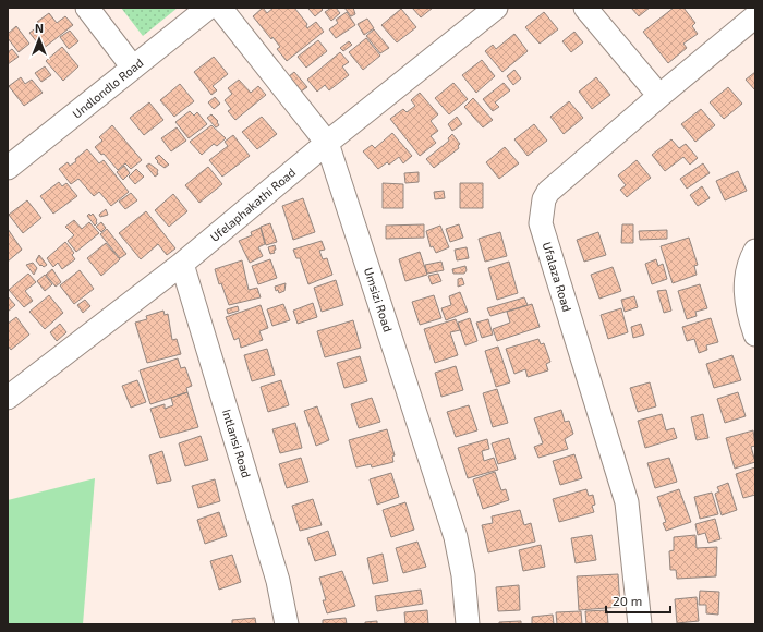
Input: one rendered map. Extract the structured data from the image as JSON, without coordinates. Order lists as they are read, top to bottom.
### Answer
{
  "streets": {
    "street": [
      "Undlondlo Road",
      "Ufelaphakathi Road",
      "Ufalaza Road",
      "Umsizi Road",
      "Intlansi Road"
    ]
  },
  "crossings": [
    ["Ufelaphakathi Road", "Umsizi Road"],
    ["Ufelaphakathi Road", "Intlansi Road"]
  ],
  "scale_bar": "20 m",
  "north": "top"
}
